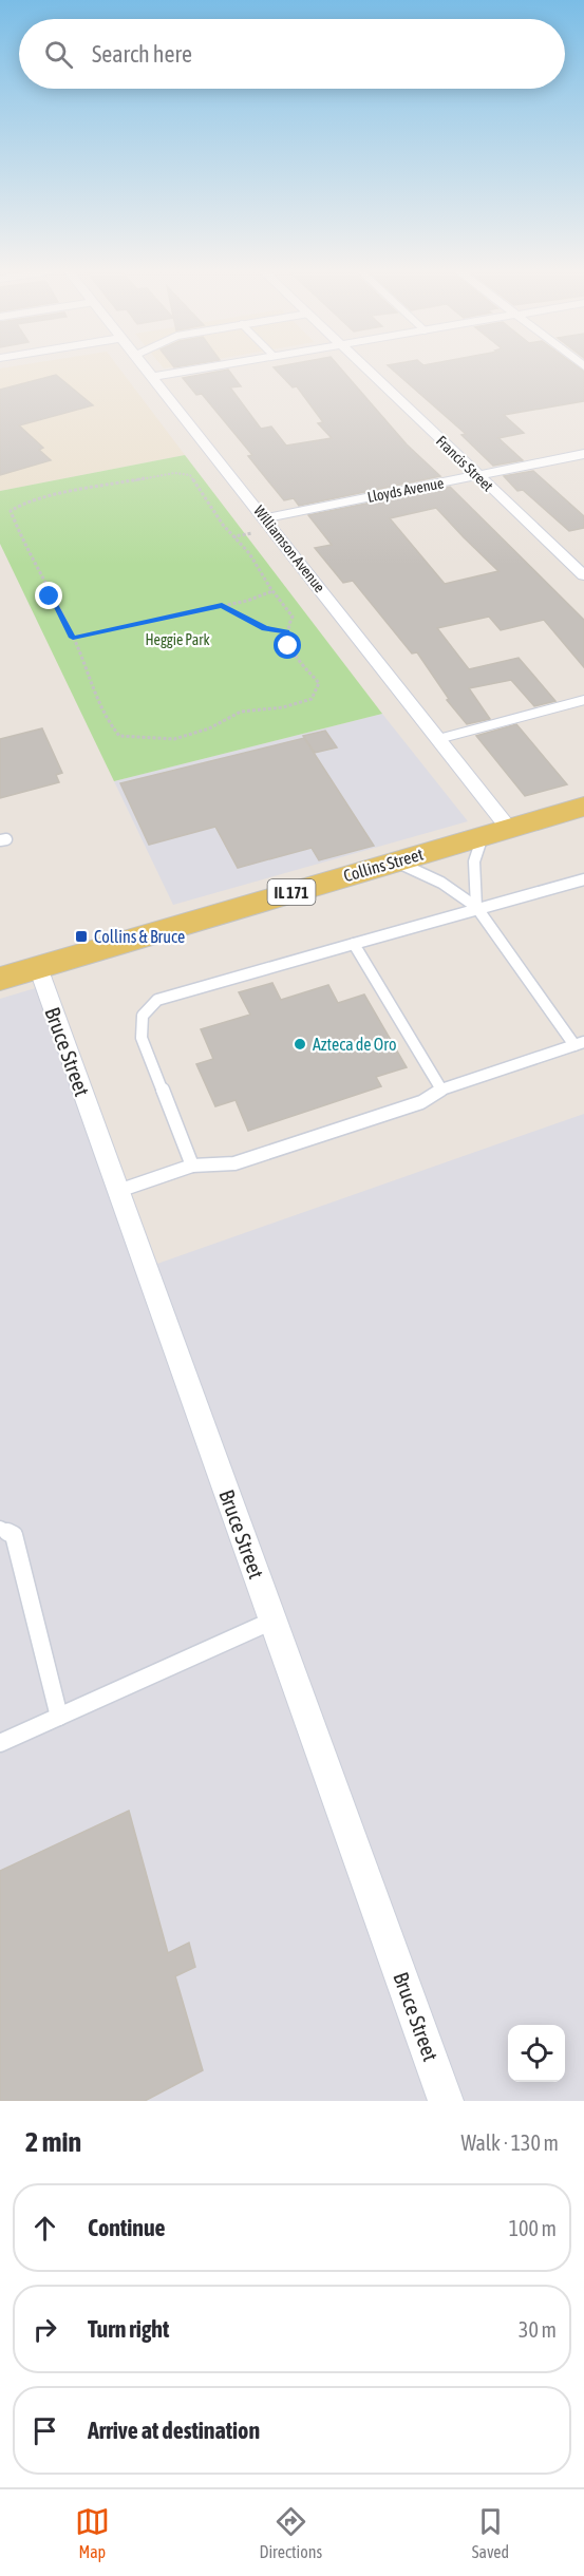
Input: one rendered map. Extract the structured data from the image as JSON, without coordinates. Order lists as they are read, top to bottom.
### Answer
{
  "streets": {
    "main road": ["Collins Street", "IL 171"],
    "street": [
      "Francis Street",
      "Lloyds Avenue",
      "Williamson Avenue",
      "Bruce Street"
    ]
  },
  "crossings": [
    ["Francis Street", "Lloyds Avenue"],
    ["Lloyds Avenue", "Williamson Avenue"],
    ["Williamson Avenue", "Collins Street"],
    ["Collins Street", "Bruce Street"]
  ],
  "parks": ["Heggie Park"],
  "places": {
    "transit": ["Collins & Bruce"],
    "other": ["Azteca de Oro"]
  },
  "page": {
    "search": "Search here",
    "heading": ["2 min", "Walk · 130 m"],
    "list": [
      ["Continue", "100 m"],
      ["Turn right", "30 m"],
      "Arrive at destination"
    ],
    "nav": ["Map", "Directions", "Saved"]
  }
}
